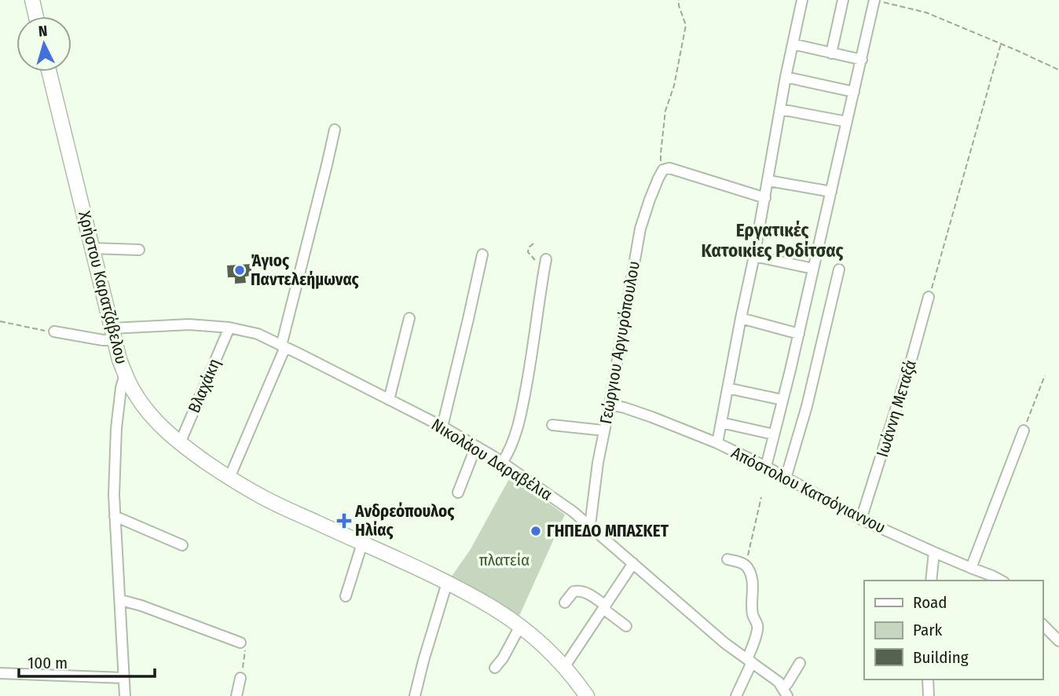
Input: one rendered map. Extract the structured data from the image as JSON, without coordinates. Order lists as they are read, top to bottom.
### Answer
{
  "streets": {
    "street": [
      "Χρήστου Καρατζάβελου",
      "Γεώργιου Αργυρόπουλου",
      "Βλαχάκη",
      "Ιωάννη Μεταξά",
      "Νικολάου Δαραβέλια",
      "Απόστολου Κατσόγιαννου"
    ]
  },
  "crossings": [
    ["Χρήστου Καρατζάβελου", "Βλαχάκη"],
    ["Χρήστου Καρατζάβελου", "Νικολάου Δαραβέλια"],
    ["Γεώργιου Αργυρόπουλου", "Νικολάου Δαραβέλια"],
    ["Γεώργιου Αργυρόπουλου", "Απόστολου Κατσόγιαννου"],
    ["Βλαχάκη", "Νικολάου Δαραβέλια"],
    ["Ιωάννη Μεταξά", "Απόστολου Κατσόγιαννου"]
  ],
  "districts": ["Εργατικές Κατοικίες Ροδίτσας"],
  "parks": ["πλατεία"],
  "places": {
    "other": ["Άγιος Παντελεήμωνας", "ΓΗΠΕΔΟ ΜΠΑΣΚΕΤ"],
    "health": ["Ανδρεόπουλος Ηλίας"]
  },
  "legend": ["Road", "Park", "Building"],
  "scale_bar": "100 m",
  "north": "top"
}
